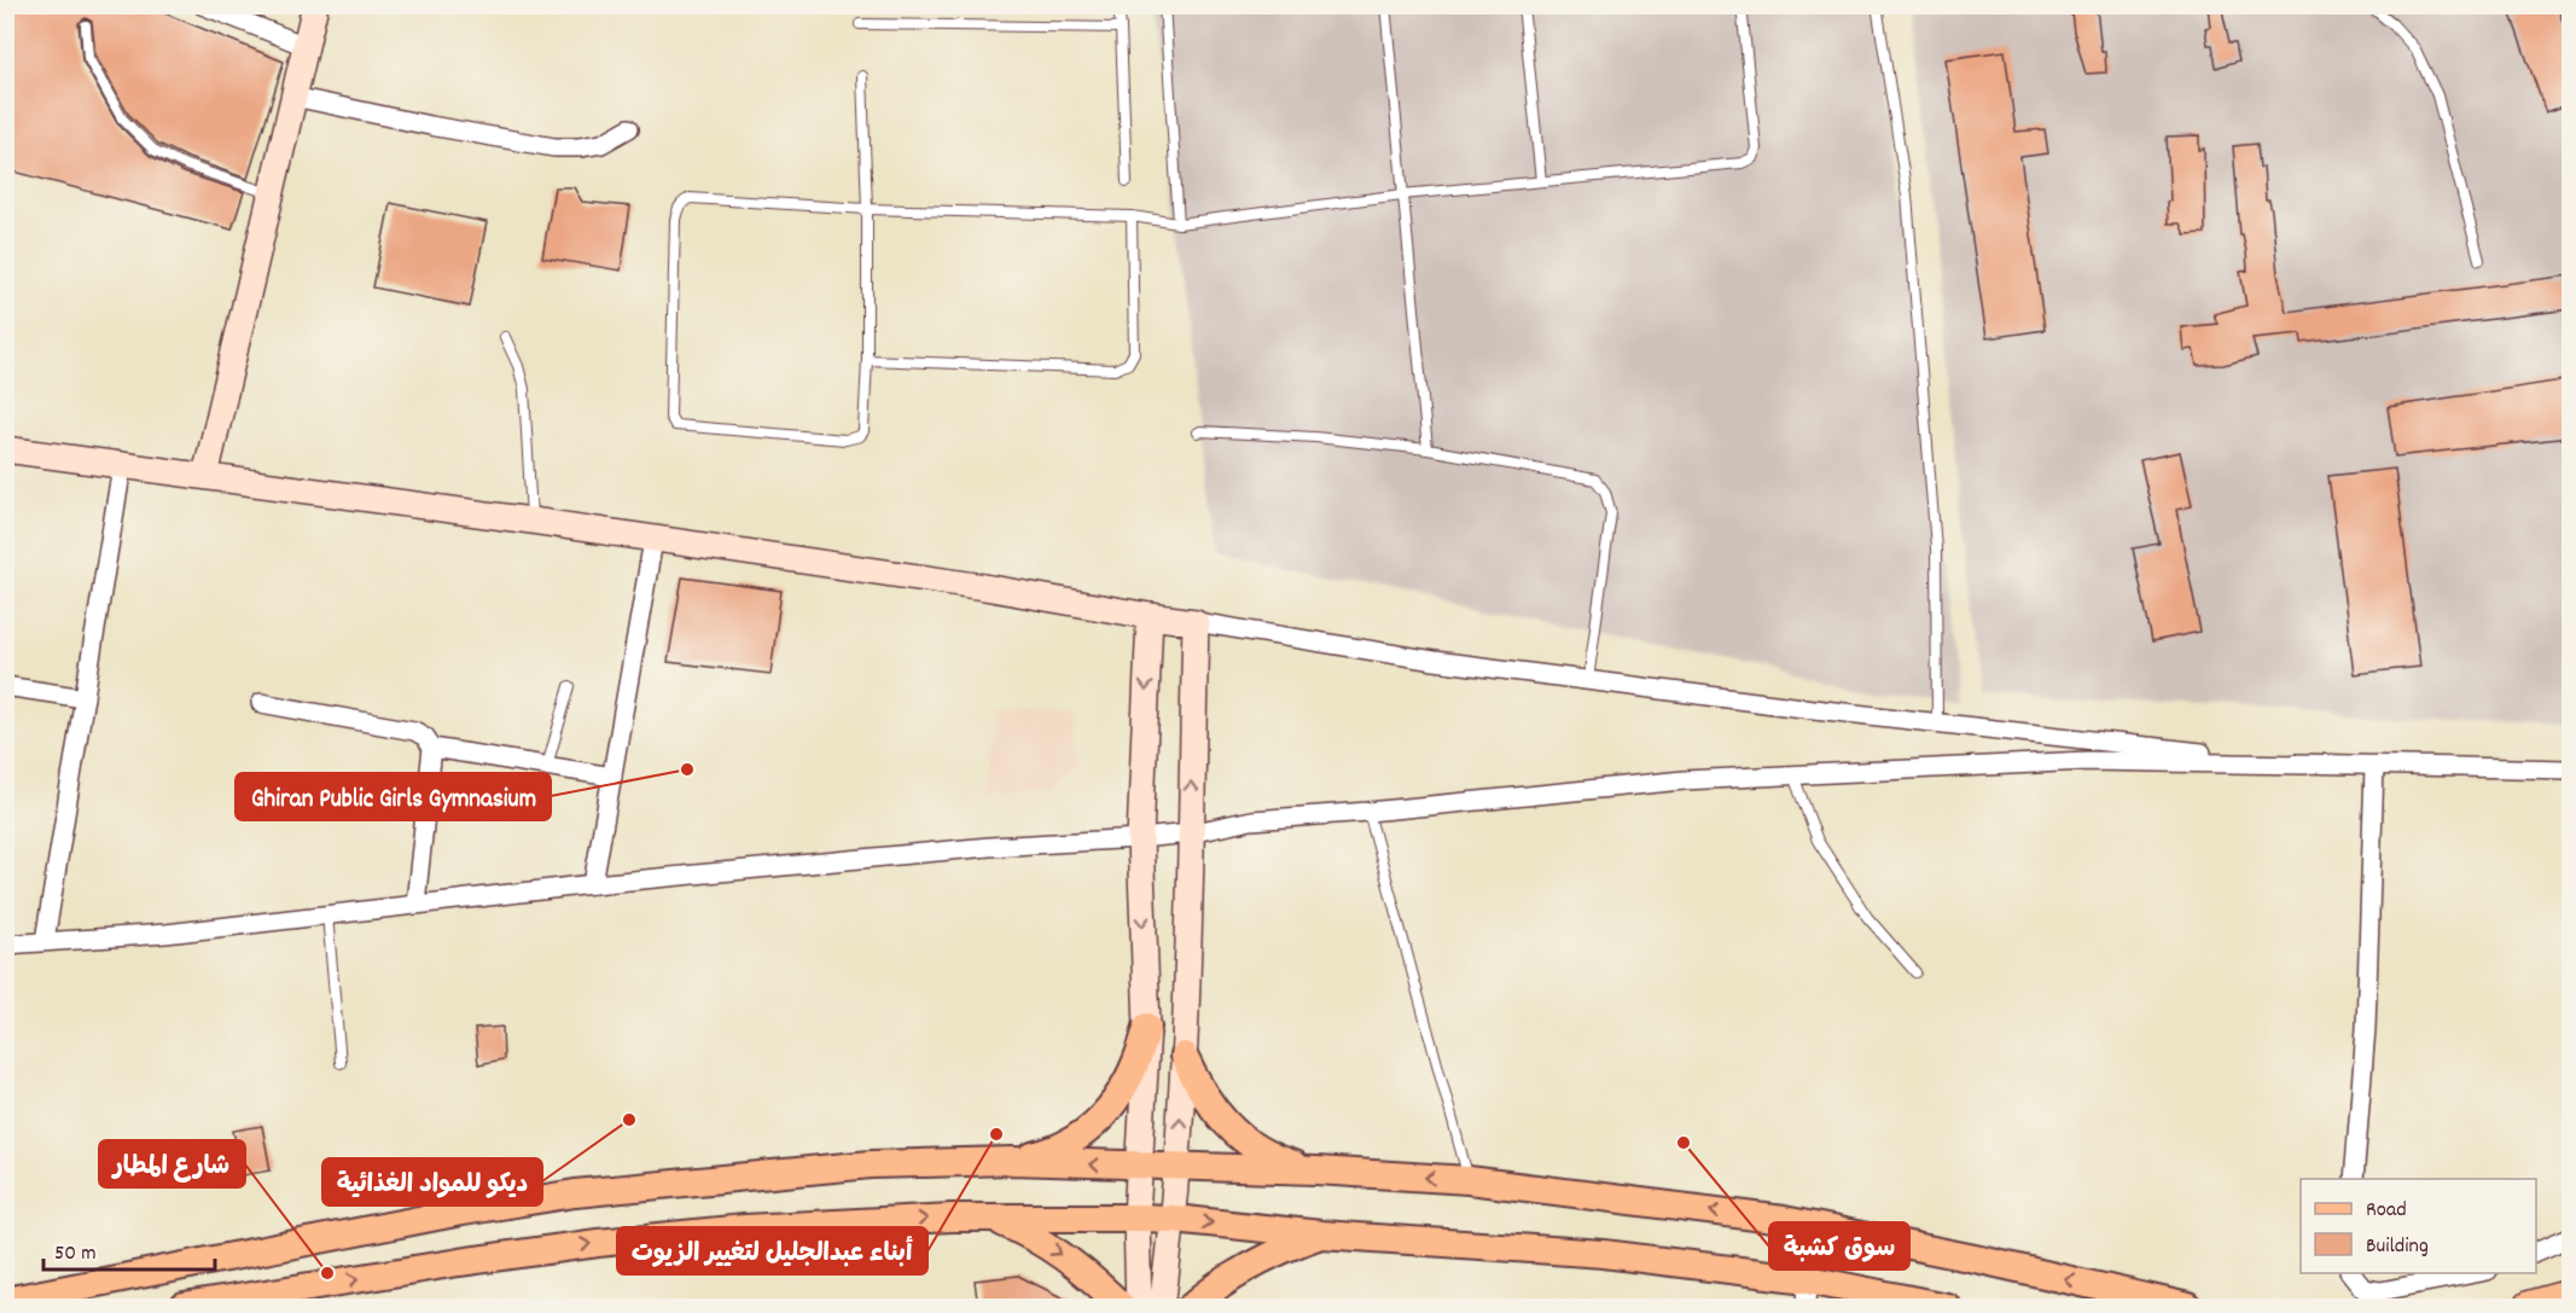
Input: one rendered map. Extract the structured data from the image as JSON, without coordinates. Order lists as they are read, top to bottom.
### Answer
{
  "places": [
    "Ghiran Public Girls Gymnasium",
    "ديكو للمواد الغذائية",
    "أبناء عبدالجليل لتغيير الزيوت",
    "سوق كشبة",
    "شارع المطار"
  ],
  "legend": ["Road", "Building"],
  "scale_bar": "50 m"
}
